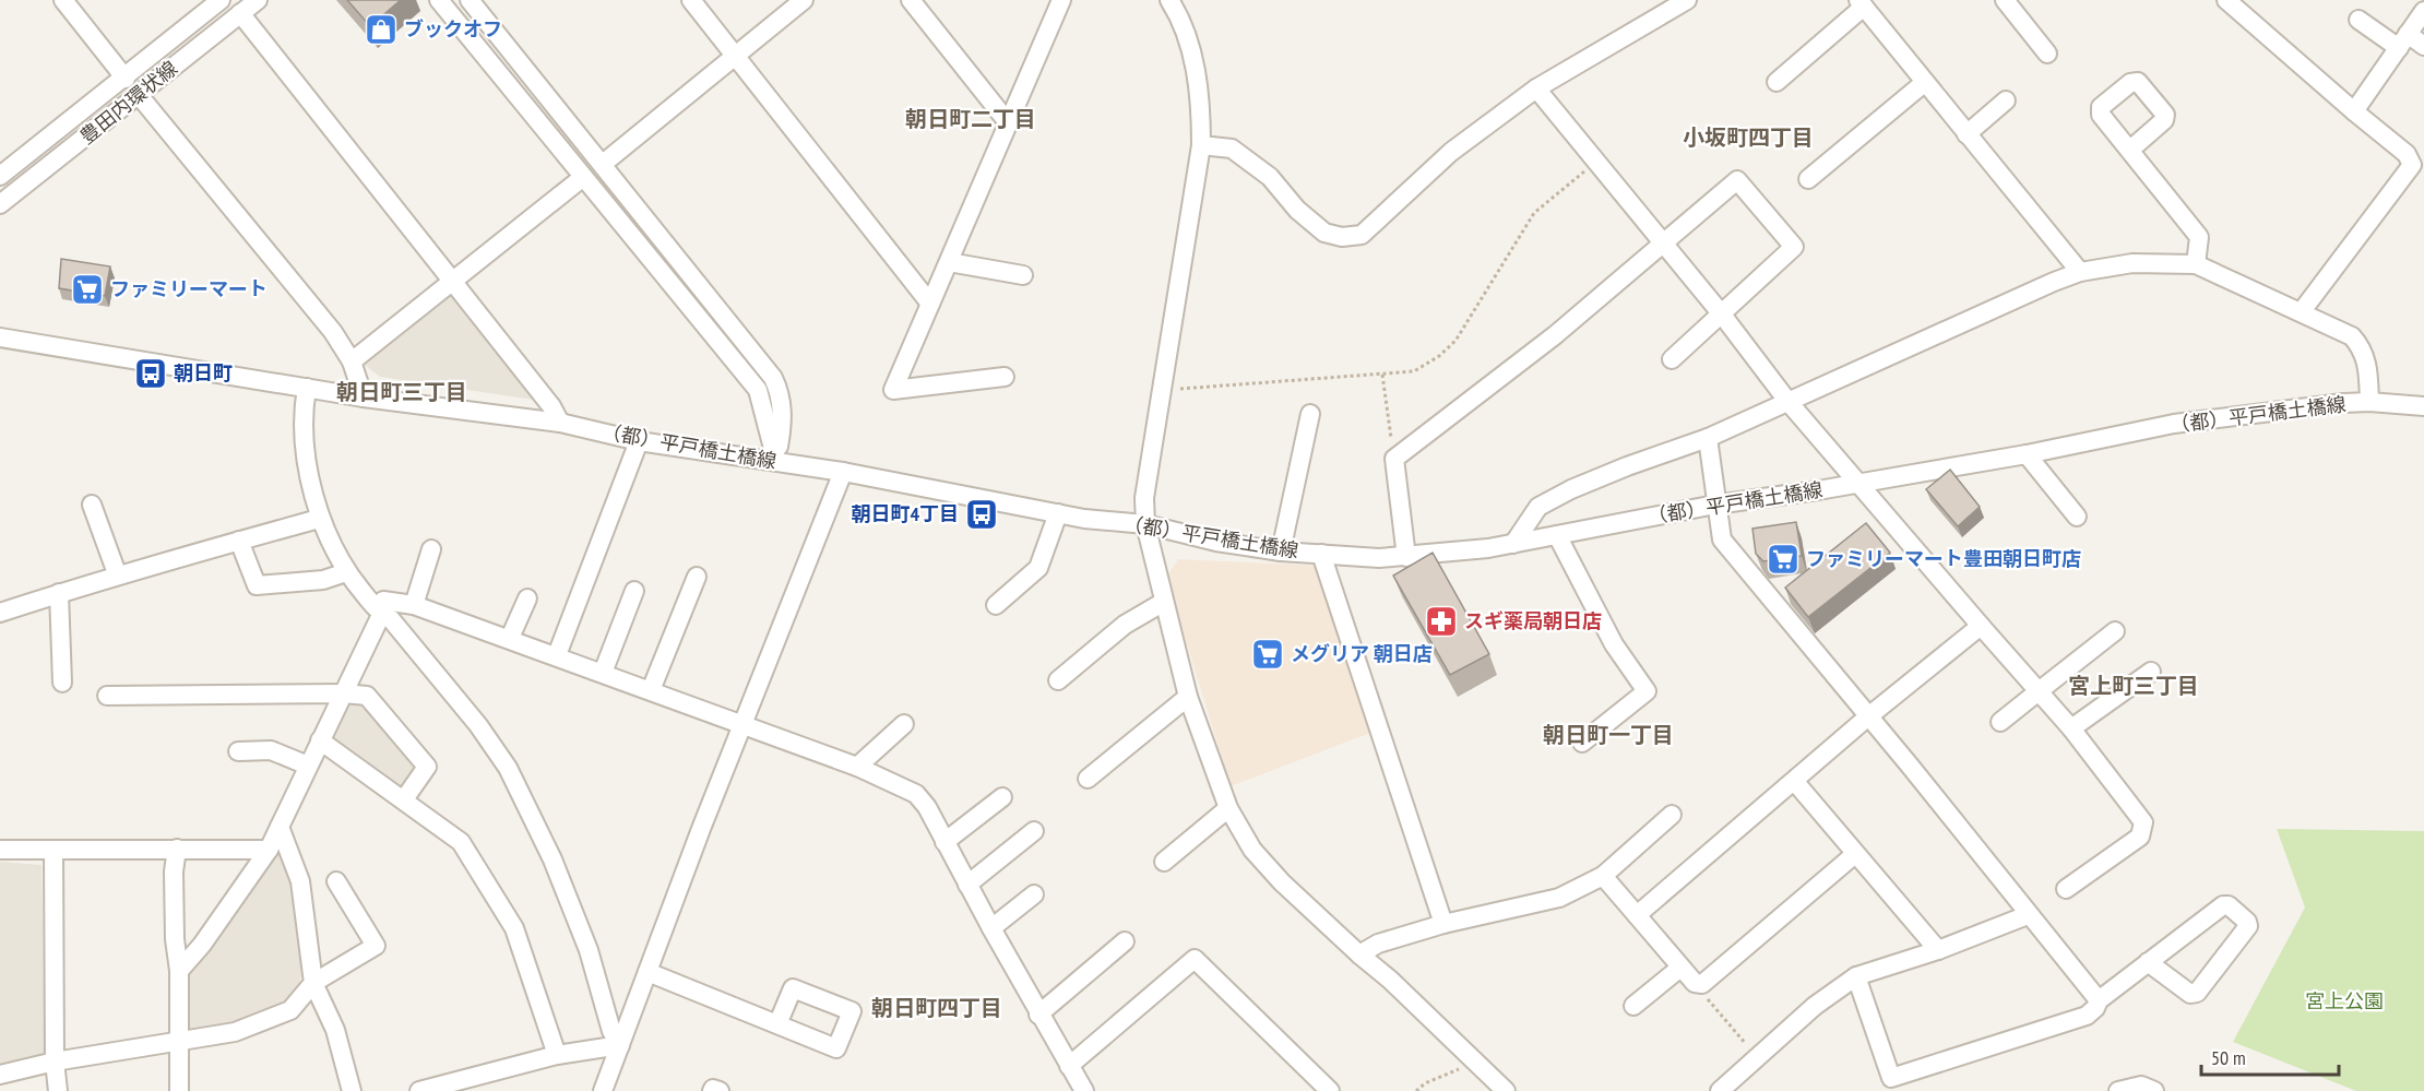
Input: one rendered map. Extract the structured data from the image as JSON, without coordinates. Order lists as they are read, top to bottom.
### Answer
{
  "streets": {
    "street": ["豊田内環状線", "（都）平戸橋土橋線"]
  },
  "districts": [
    "朝日町二丁目",
    "小坂町四丁目",
    "朝日町三丁目",
    "宮上町三丁目",
    "朝日町一丁目",
    "朝日町四丁目"
  ],
  "parks": ["宮上公園"],
  "places": {
    "shop": ["ブックオフ"],
    "supermarket": ["ファミリーマート", "ファミリーマート豊田朝日町店", "メグリア 朝日店"],
    "bus stop": ["朝日町", "朝日町4丁目"],
    "pharmacy": ["スギ薬局朝日店"]
  },
  "scale_bar": "50 m"
}
